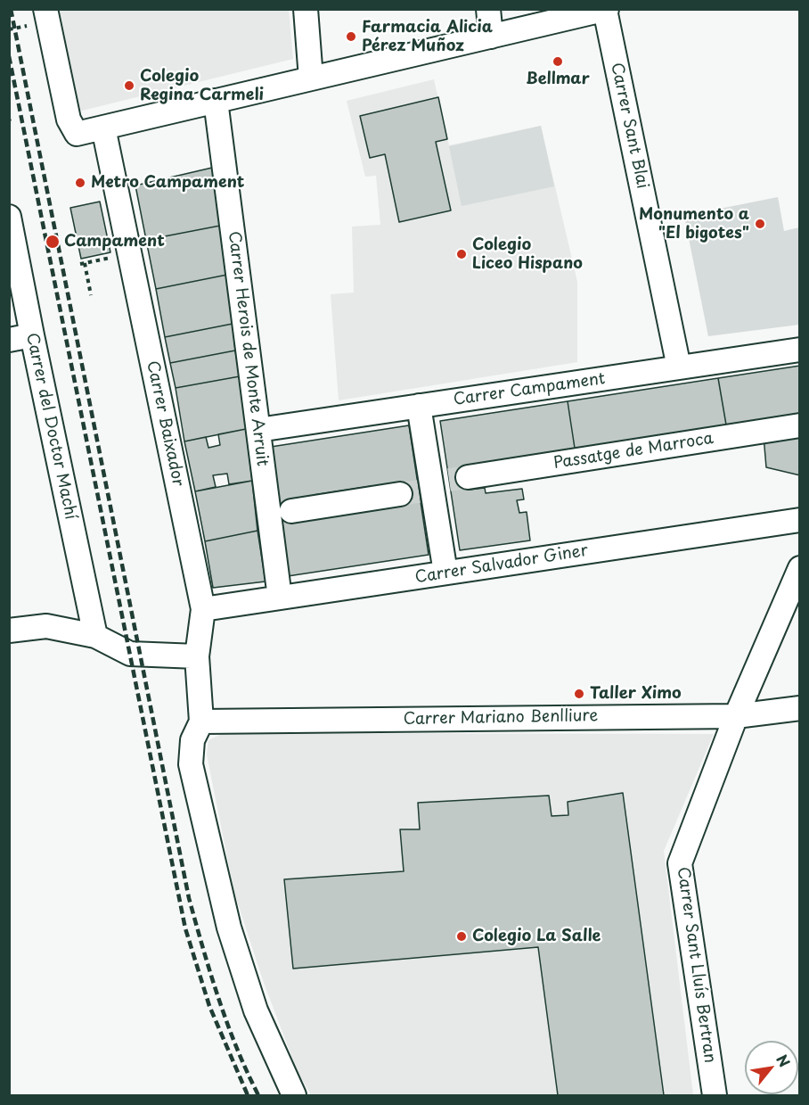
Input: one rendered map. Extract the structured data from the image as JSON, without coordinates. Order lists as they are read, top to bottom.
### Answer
{
  "streets": {
    "street": [
      "Carrer Sant Blai",
      "Carrer Herois de Monte Arruit",
      "Carrer Campament",
      "Carrer Baixador",
      "Carrer del Doctor Machí",
      "Passatge de Marroca",
      "Carrer Salvador Giner",
      "Carrer Mariano Benlliure",
      "Carrer Sant Lluís Bertran"
    ]
  },
  "crossings": [
    ["Carrer Sant Blai", "Carrer Campament"],
    ["Carrer Herois de Monte Arruit", "Carrer Campament"],
    ["Carrer Herois de Monte Arruit", "Passatge de Marroca"],
    ["Carrer Herois de Monte Arruit", "Carrer Salvador Giner"],
    ["Carrer Baixador", "Carrer Salvador Giner"],
    ["Carrer Baixador", "Carrer Mariano Benlliure"],
    ["Carrer Mariano Benlliure", "Carrer Sant Lluís Bertran"]
  ],
  "places": [
    "Farmacia Alicia Pérez Muñoz",
    "Bellmar",
    "Colegio Regina Carmeli",
    "Metro Campament",
    "Monumento a \"El bigotes\"",
    "Campament",
    "Colegio Liceo Hispano",
    "Taller Ximo",
    "Colegio La Salle"
  ],
  "north": "top right"
}
